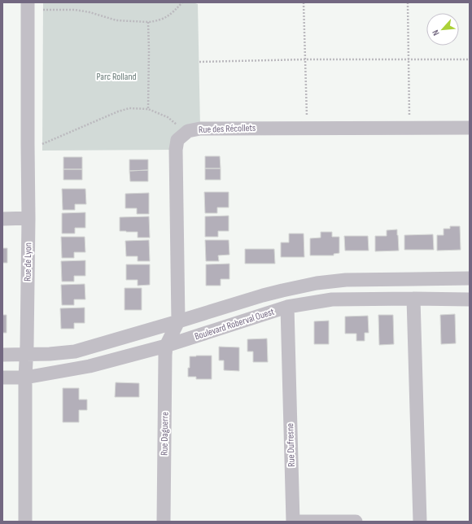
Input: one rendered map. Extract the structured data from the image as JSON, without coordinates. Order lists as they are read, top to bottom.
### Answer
{
  "streets": {
    "street": [
      "Rue des Récollets",
      "Rue de Lyon",
      "Boulevard Roberval Ouest",
      "Rue Daguerre",
      "Rue Dufresne"
    ]
  },
  "crossings": [
    ["Rue des Récollets", "Boulevard Roberval Ouest"],
    ["Rue des Récollets", "Rue Daguerre"],
    ["Rue de Lyon", "Boulevard Roberval Ouest"],
    ["Boulevard Roberval Ouest", "Rue Daguerre"],
    ["Boulevard Roberval Ouest", "Rue Dufresne"]
  ],
  "parks": ["Parc Rolland"],
  "north": "bottom left"
}
